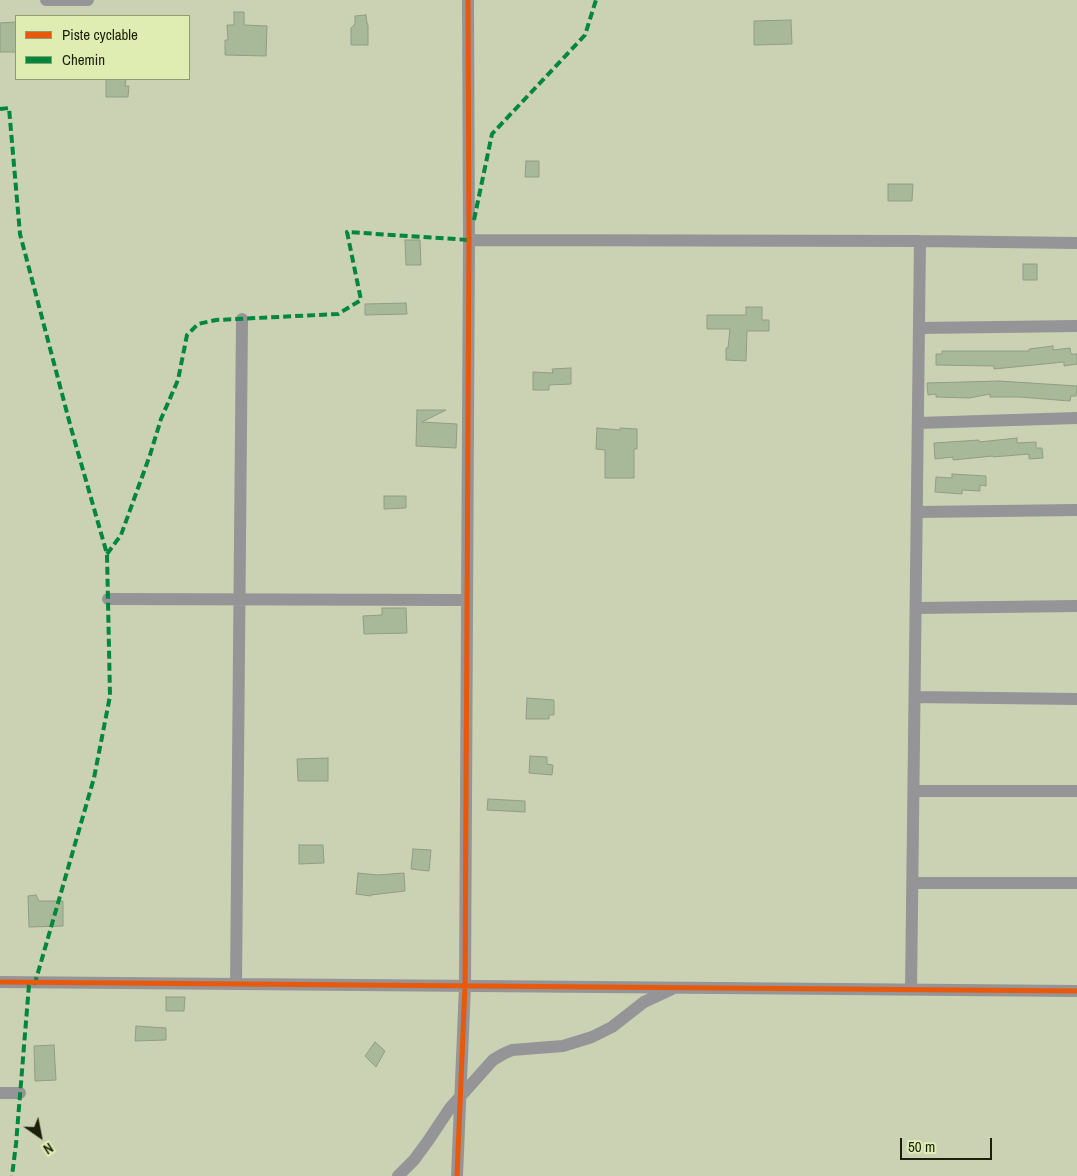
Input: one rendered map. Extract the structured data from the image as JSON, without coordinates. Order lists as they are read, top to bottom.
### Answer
{
  "legend": ["Piste cyclable", "Chemin"],
  "scale_bar": "50 m",
  "north": "bottom right"
}
